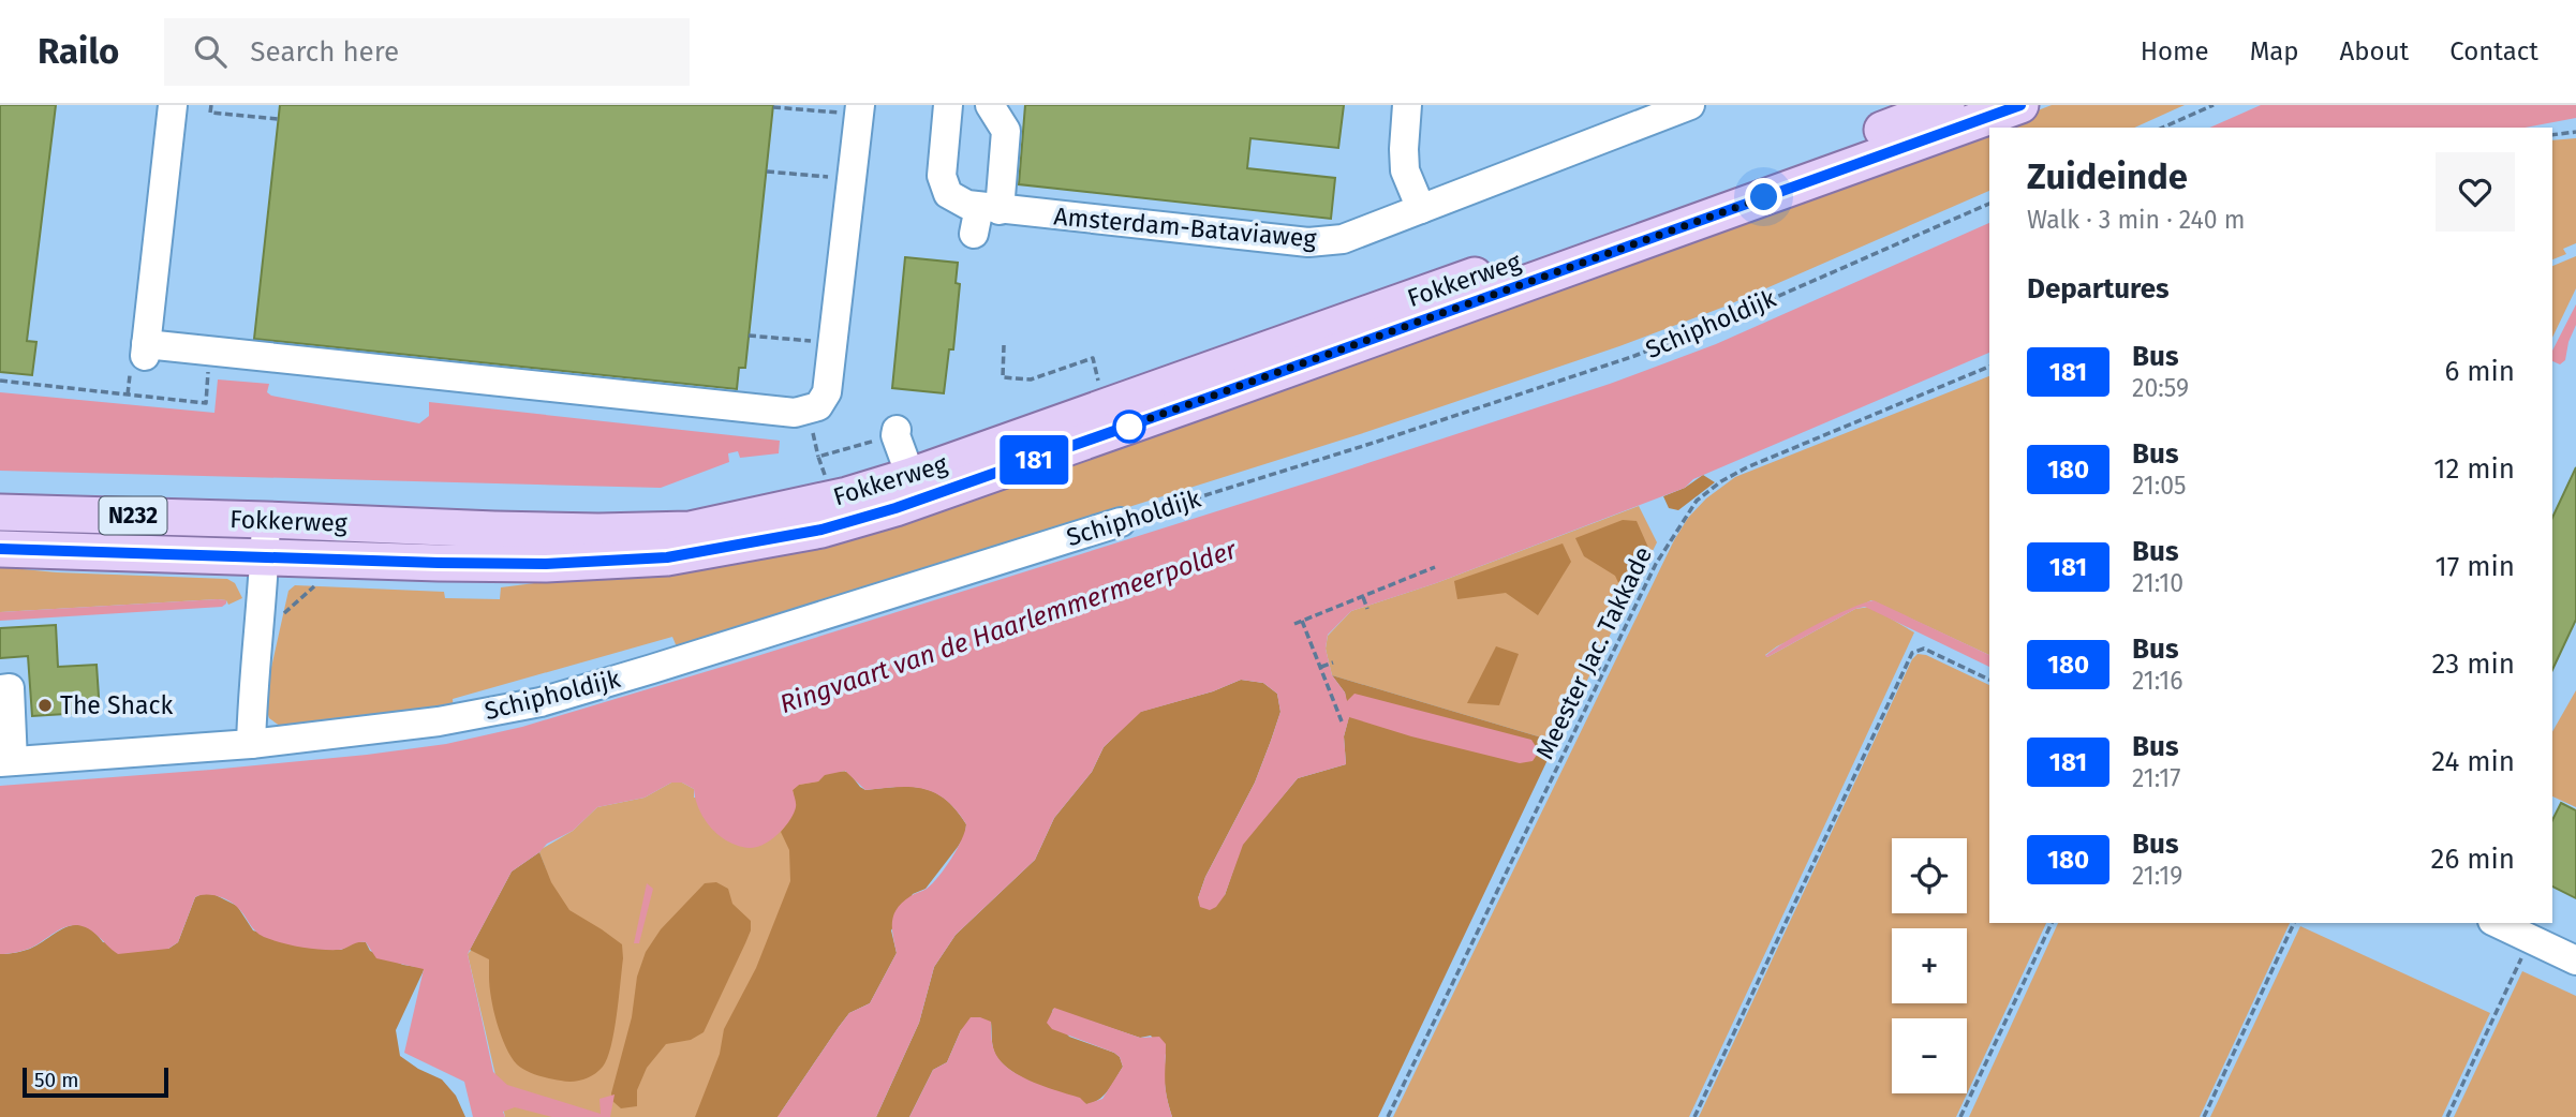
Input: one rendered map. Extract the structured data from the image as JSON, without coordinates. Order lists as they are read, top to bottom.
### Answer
{
  "streets": {
    "main road": ["Fokkerweg", "N232"],
    "street": ["Amsterdam-Bataviaweg", "Schipholdijk"],
    "path": ["Meester Jac. Takkade"]
  },
  "water": ["Ringvaart van de Haarlemmermeerpolder"],
  "places": ["The Shack"],
  "lines": ["bus line 181"],
  "scale_bar": "50 m",
  "page": {
    "header": "Railo",
    "search": "Search here",
    "nav": [
      "Home",
      "Map",
      "About",
      "Contact"
    ],
    "on_map": "181",
    "heading": [
      ["Zuideinde", "Walk · 3 min · 240 m"],
      "Departures"
    ],
    "list": [
      {
        "mark": "181",
        "name": "Bus",
        "note": "20:59",
        "value": "6 min"
      },
      {
        "mark": "180",
        "name": "Bus",
        "note": "21:05",
        "value": "12 min"
      },
      {
        "mark": "181",
        "name": "Bus",
        "note": "21:10",
        "value": "17 min"
      },
      {
        "mark": "180",
        "name": "Bus",
        "note": "21:16",
        "value": "23 min"
      },
      {
        "mark": "181",
        "name": "Bus",
        "note": "21:17",
        "value": "24 min"
      },
      {
        "mark": "180",
        "name": "Bus",
        "note": "21:19",
        "value": "26 min"
      }
    ],
    "map_buttons": ["+", "−"],
    "scale": "50 m"
  }
}
